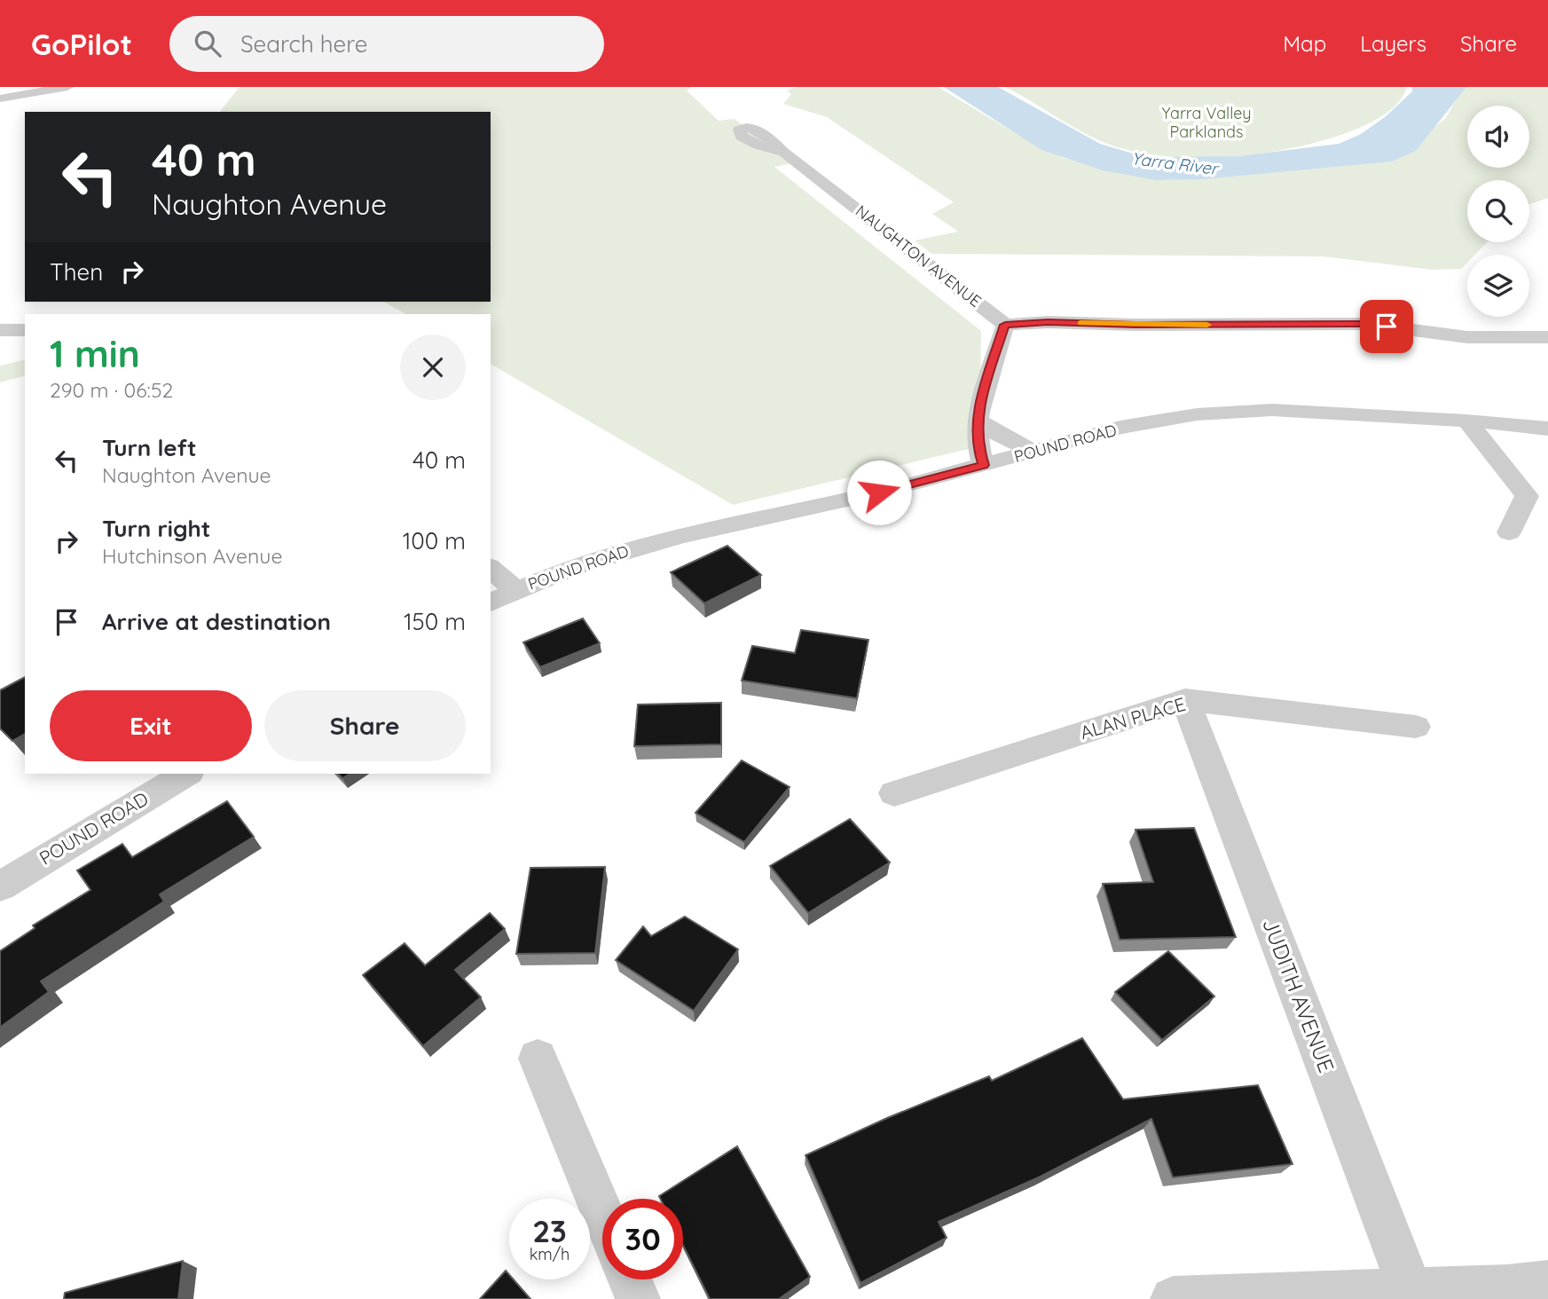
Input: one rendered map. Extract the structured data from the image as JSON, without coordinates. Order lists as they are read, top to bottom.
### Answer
{
  "streets": {
    "street": [
      "NAUGHTON AVENUE",
      "POUND ROAD",
      "ALAN PLACE",
      "JUDITH AVENUE"
    ]
  },
  "crossings": [
    ["ALAN PLACE", "JUDITH AVENUE"]
  ],
  "water": ["Yarra River"],
  "parks": ["Yarra Valley Parklands"],
  "page": {
    "header": "GoPilot",
    "search": "Search here",
    "nav": ["Map", "Layers", "Share"],
    "turn": ["40 m", "Naughton Avenue"],
    "then": "Then",
    "heading": ["1 min", "290 m · 06:52"],
    "list": [
      {
        "name": "Turn left",
        "note": "Naughton Avenue",
        "value": "40 m"
      },
      {
        "name": "Turn right",
        "note": "Hutchinson Avenue",
        "value": "100 m"
      },
      {
        "name": "Arrive at destination",
        "value": "150 m"
      }
    ],
    "buttons": ["Exit", "Share"],
    "speed": "23 km/h",
    "limit": "30"
  }
}
